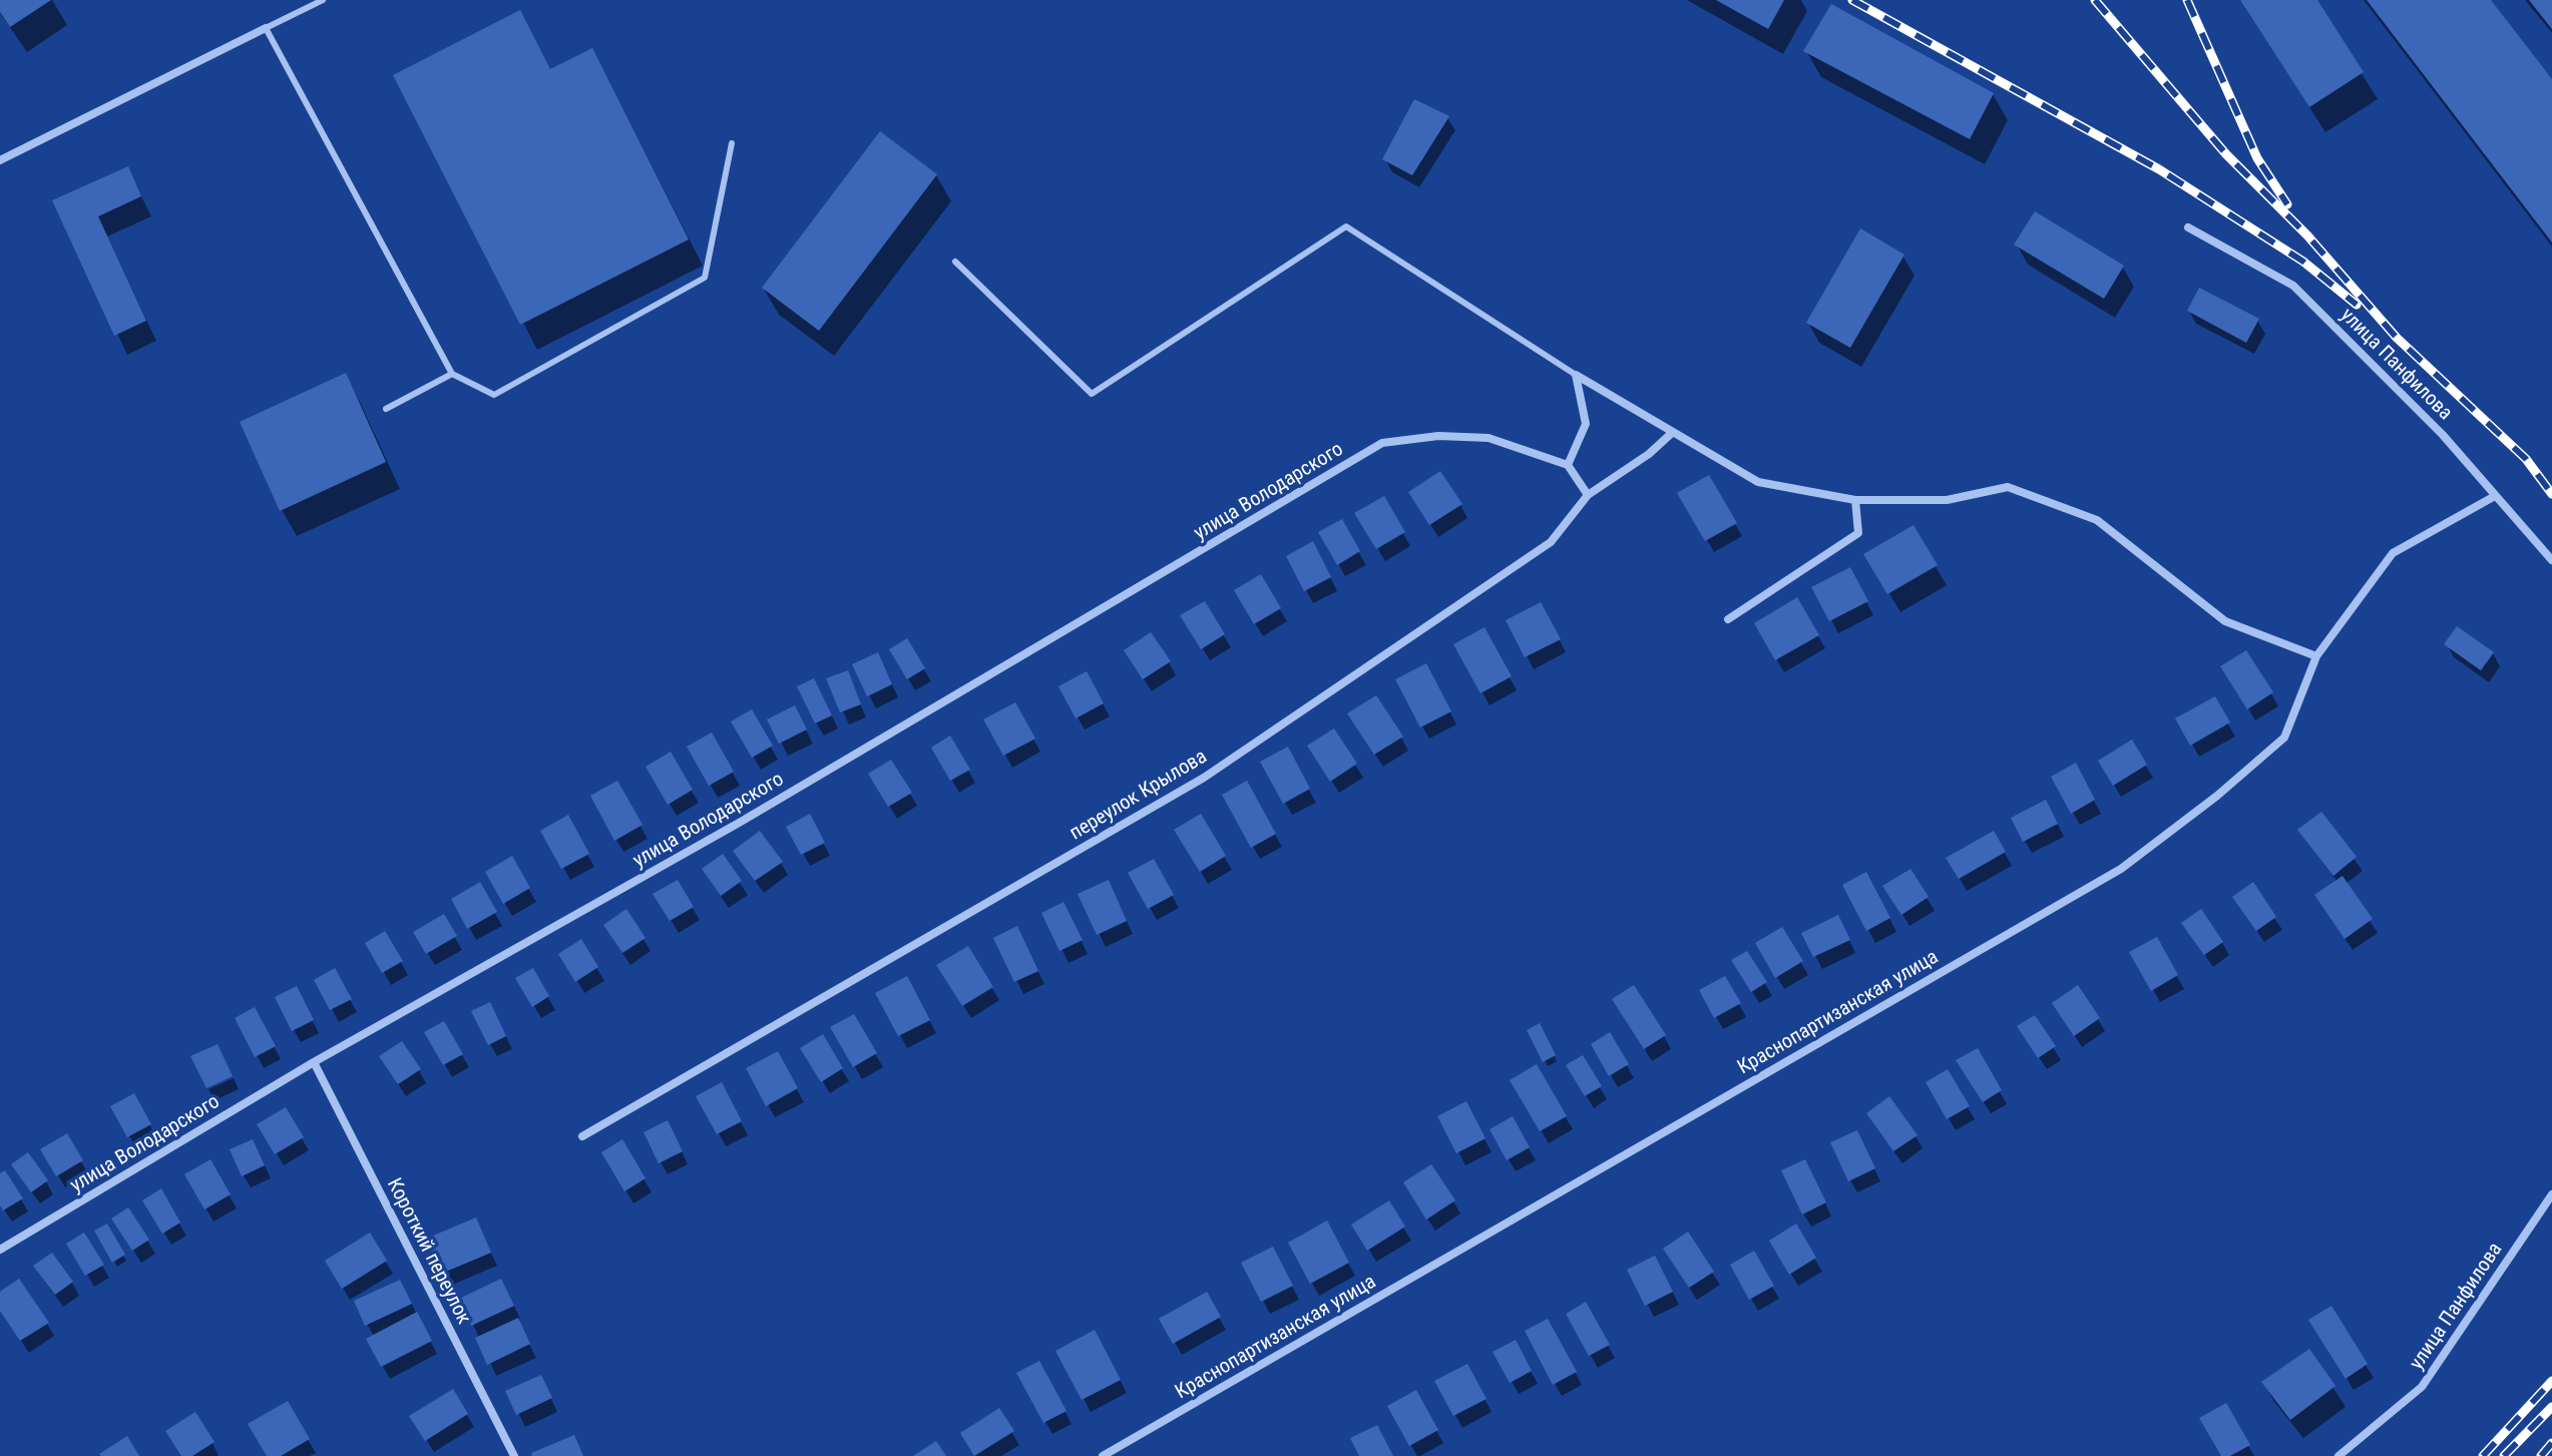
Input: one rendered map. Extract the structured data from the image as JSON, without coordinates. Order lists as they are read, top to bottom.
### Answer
{
  "streets": {
    "street": [
      "улица Панфилова",
      "улица Володарского",
      "переулок Крылова",
      "Краснопартизанская улица",
      "Короткий переулок"
    ]
  },
  "crossings": [
    ["улица Панфилова", "Краснопартизанская улица"],
    ["улица Володарского", "Короткий переулок"]
  ]
}
